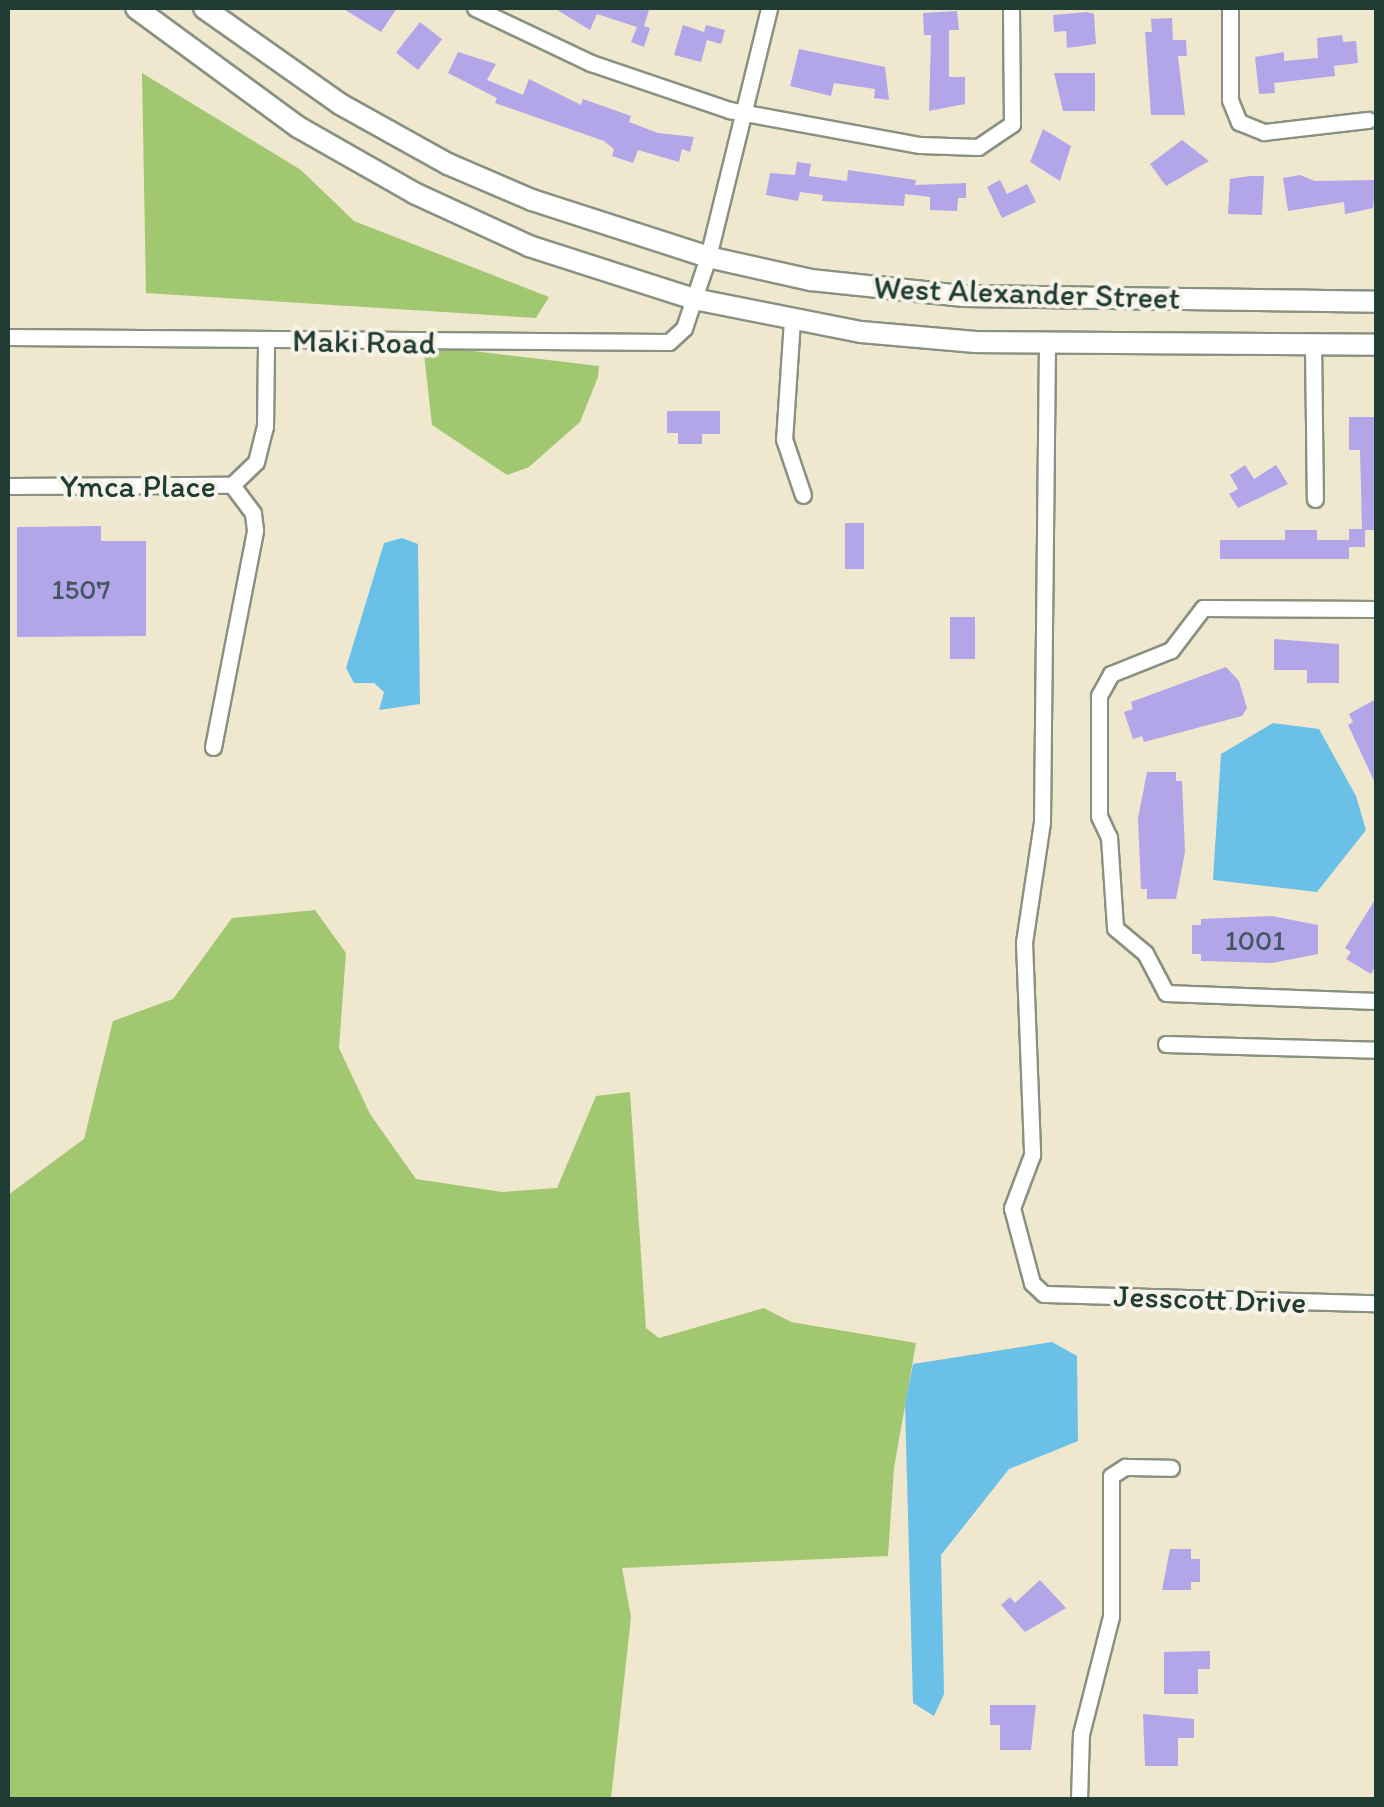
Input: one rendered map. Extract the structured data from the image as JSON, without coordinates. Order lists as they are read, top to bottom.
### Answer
{
  "streets": {
    "main road": ["West Alexander Street"],
    "street": ["Maki Road", "Ymca Place", "Jesscott Drive"]
  },
  "crossings": [
    ["West Alexander Street", "Maki Road"],
    ["West Alexander Street", "Jesscott Drive"],
    ["Maki Road", "Ymca Place"]
  ],
  "house_numbers": ["1507", "1001"]
}
